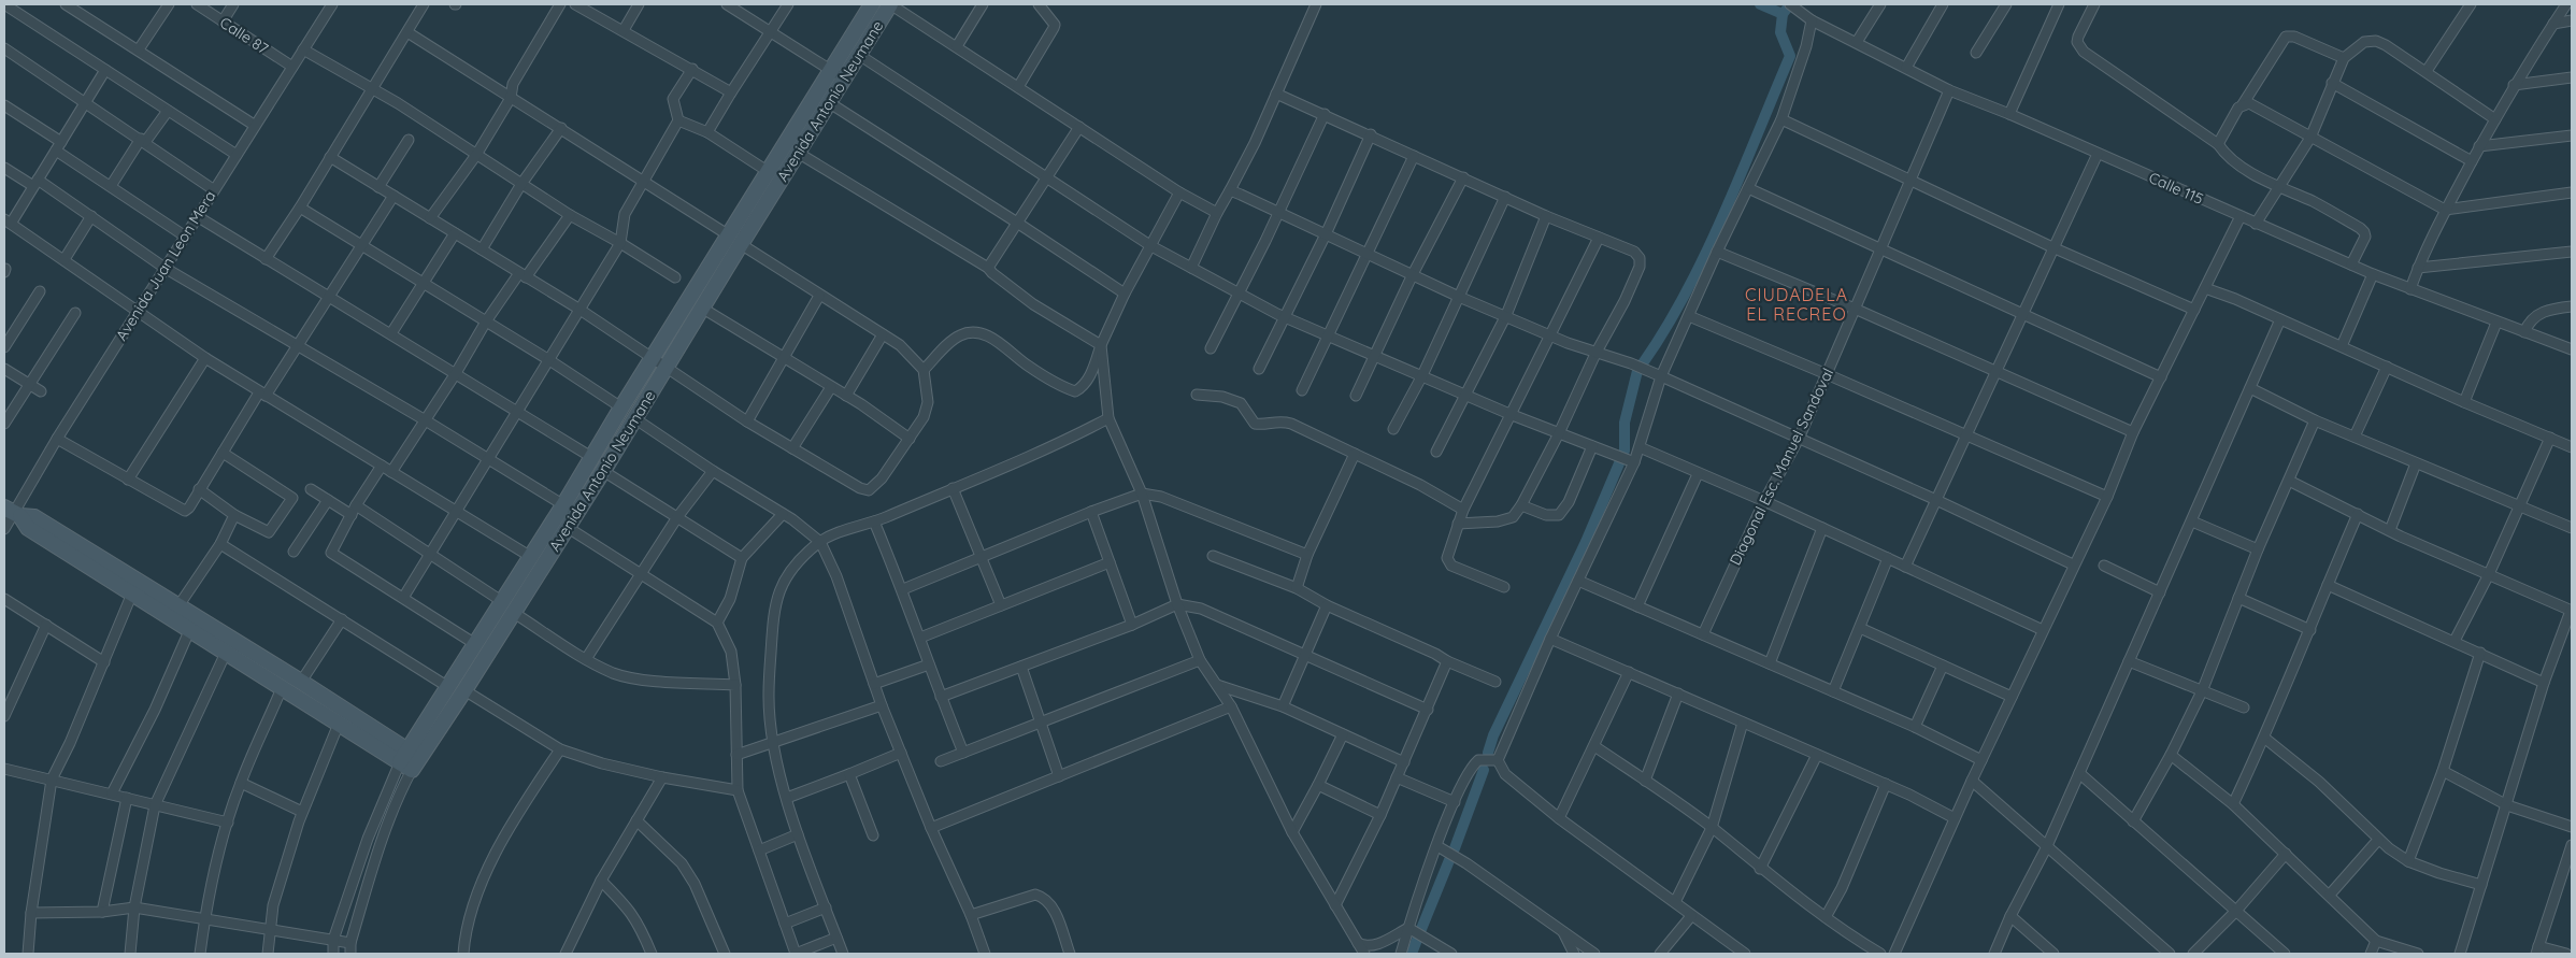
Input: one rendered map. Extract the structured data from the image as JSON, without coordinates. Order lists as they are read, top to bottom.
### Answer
{
  "streets": {
    "street": [
      "Calle 87",
      "Avenida Antonio Neumane",
      "Calle 115",
      "Avenida Juan Leon Mera",
      "Diagonal Esc. Manuel Sandoval"
    ]
  },
  "crossings": [
    ["Calle 87", "Avenida Juan Leon Mera"],
    ["Calle 115", "Diagonal Esc. Manuel Sandoval"]
  ],
  "districts": ["CIUDADELA EL RECREO"]
}
